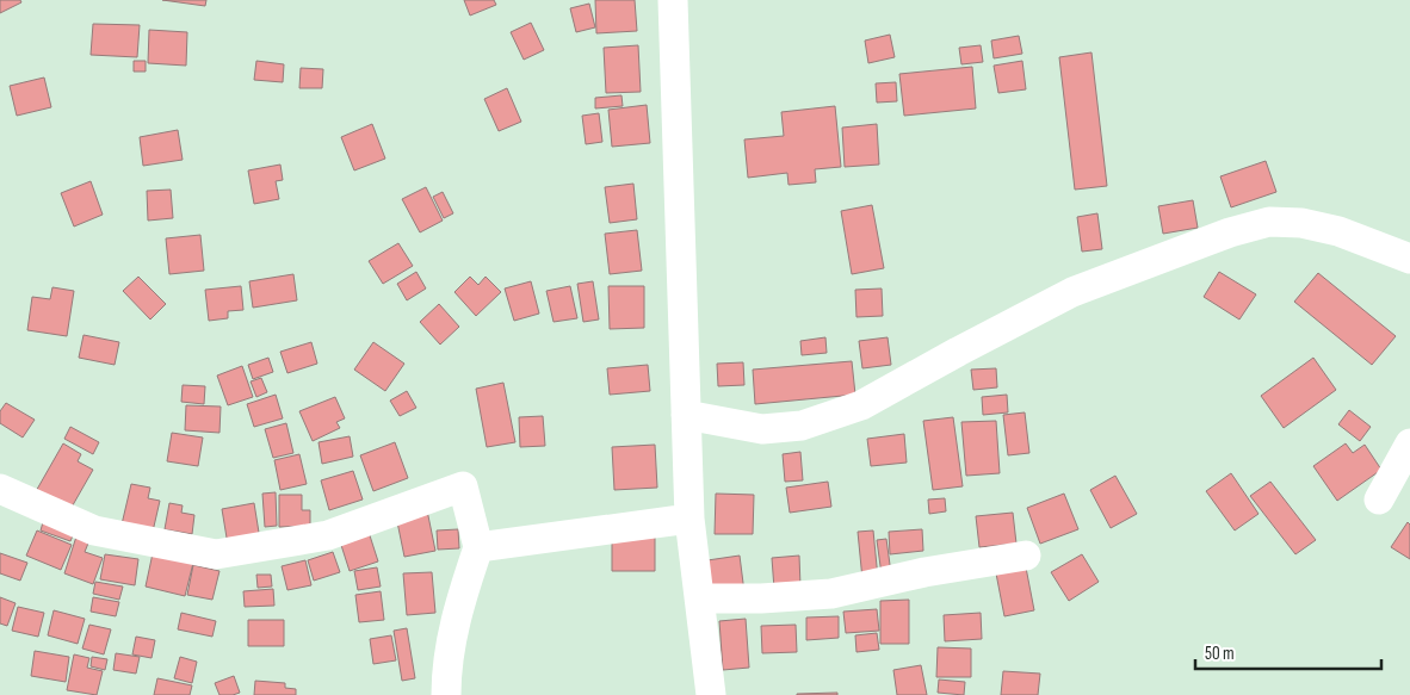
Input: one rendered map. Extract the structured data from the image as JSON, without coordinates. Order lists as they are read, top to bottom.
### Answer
{
  "scale_bar": "50 m"
}
